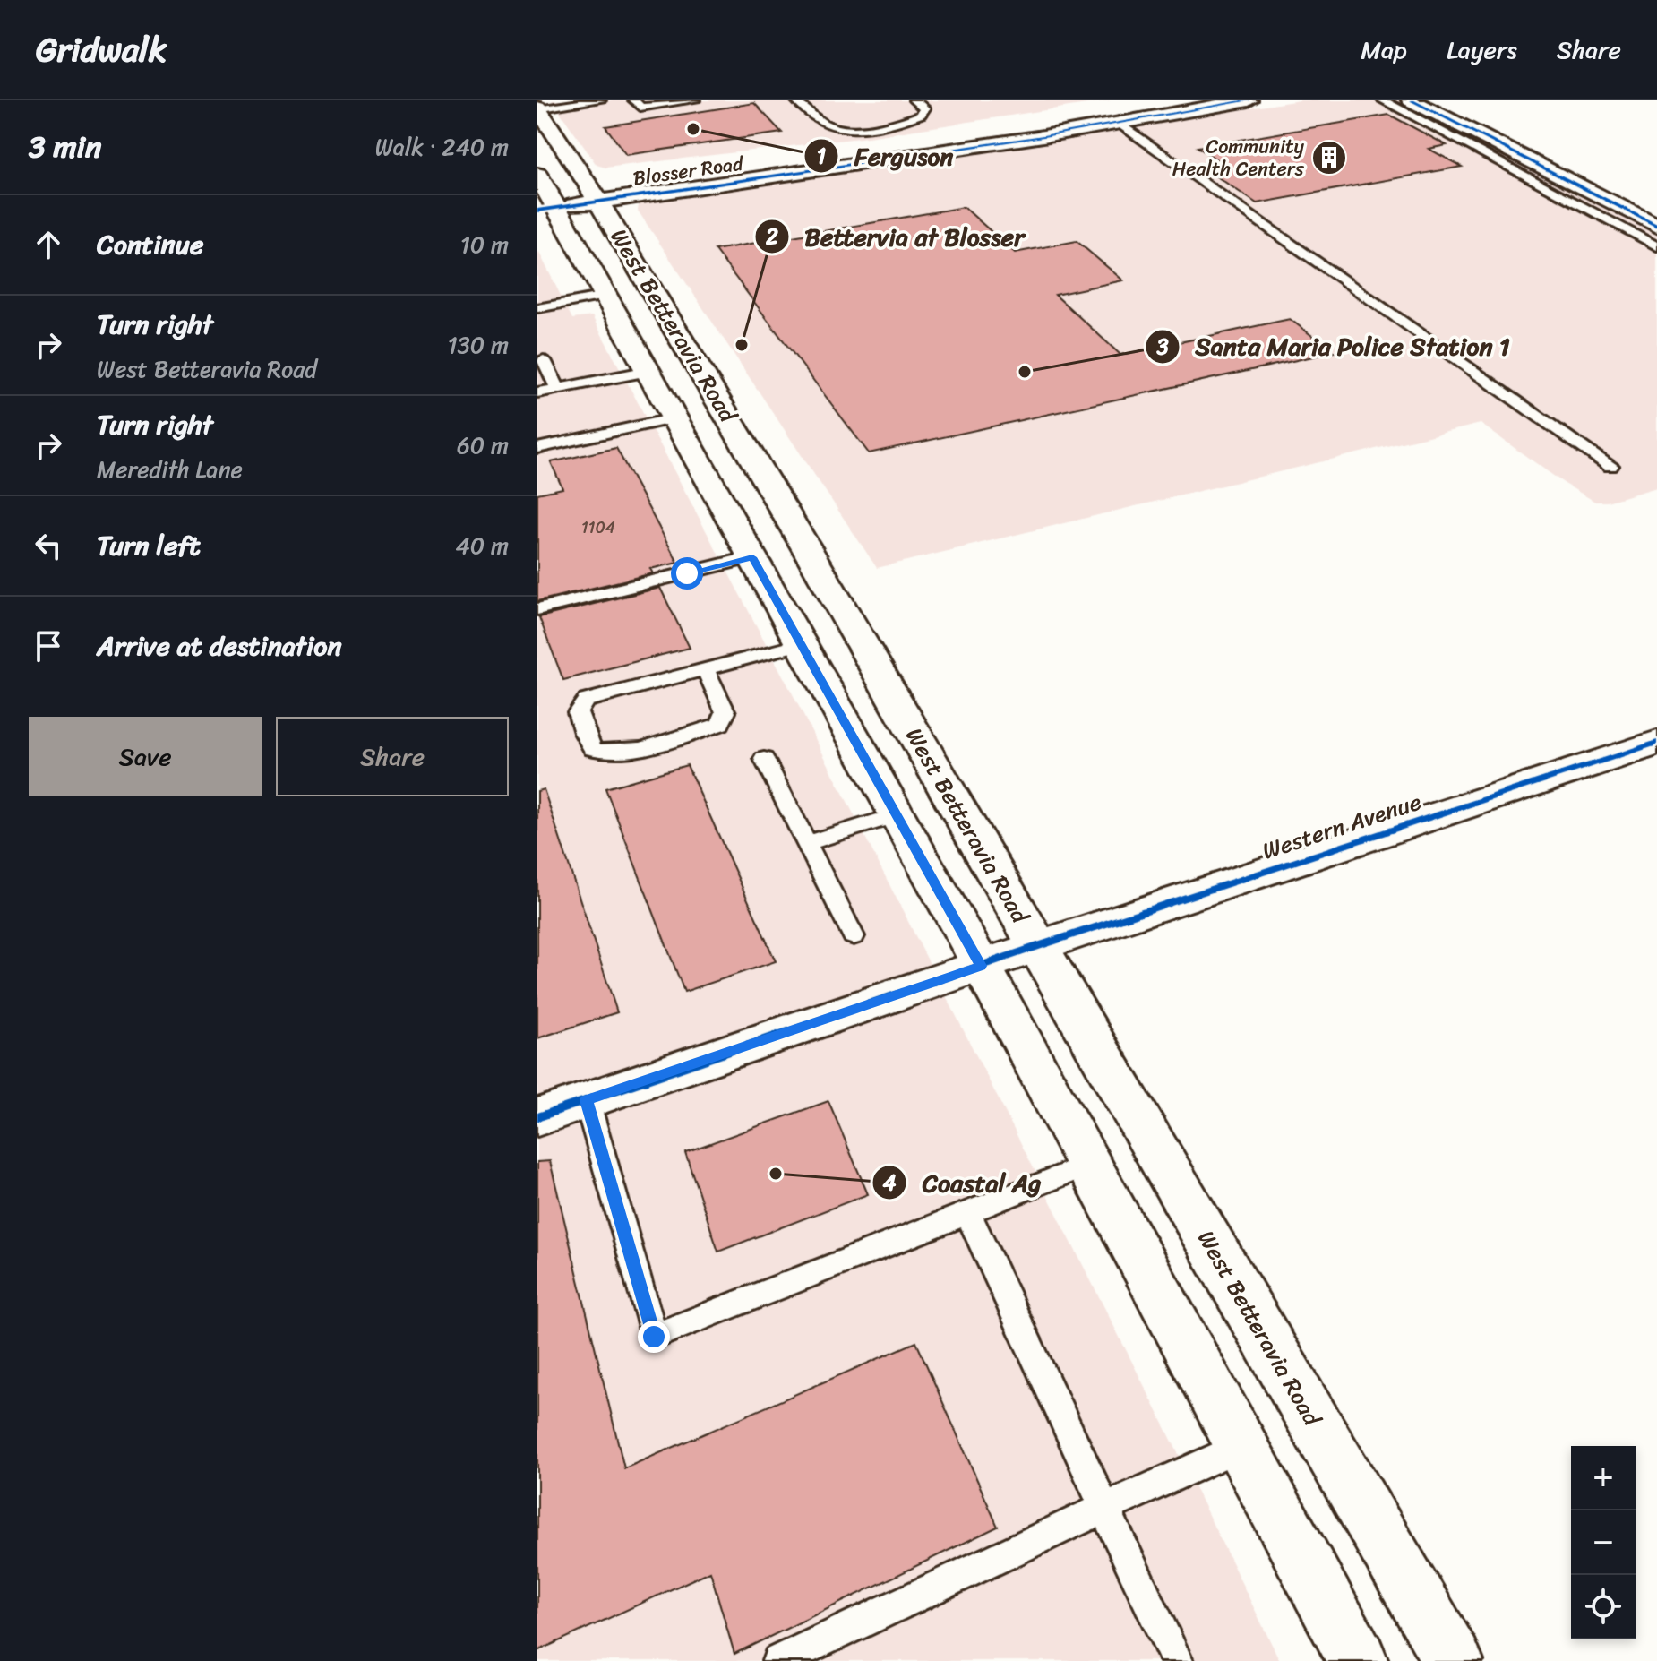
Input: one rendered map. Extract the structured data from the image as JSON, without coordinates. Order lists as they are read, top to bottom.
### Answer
{
  "streets": {
    "main road": ["Blosser Road", "West Betteravia Road", "Western Avenue"]
  },
  "crossings": [
    ["Blosser Road", "West Betteravia Road"],
    ["West Betteravia Road", "Western Avenue"]
  ],
  "places": {
    "other": [
      "Ferguson",
      "Bettervia at Blosser",
      "Santa Maria Police Station 1",
      "Coastal Ag"
    ],
    "building": ["Community Health Centers"]
  },
  "house_numbers": ["1104"],
  "page": {
    "header": "Gridwalk",
    "nav": ["Map", "Layers", "Share"],
    "heading": ["3 min", "Walk · 240 m"],
    "list": [
      ["Continue", "10 m"],
      ["Turn right", "West Betteravia Road", "130 m"],
      ["Turn right", "Meredith Lane", "60 m"],
      ["Turn left", "40 m"],
      "Arrive at destination"
    ],
    "buttons": ["Save", "Share"],
    "map_buttons": ["+", "−"]
  }
}
